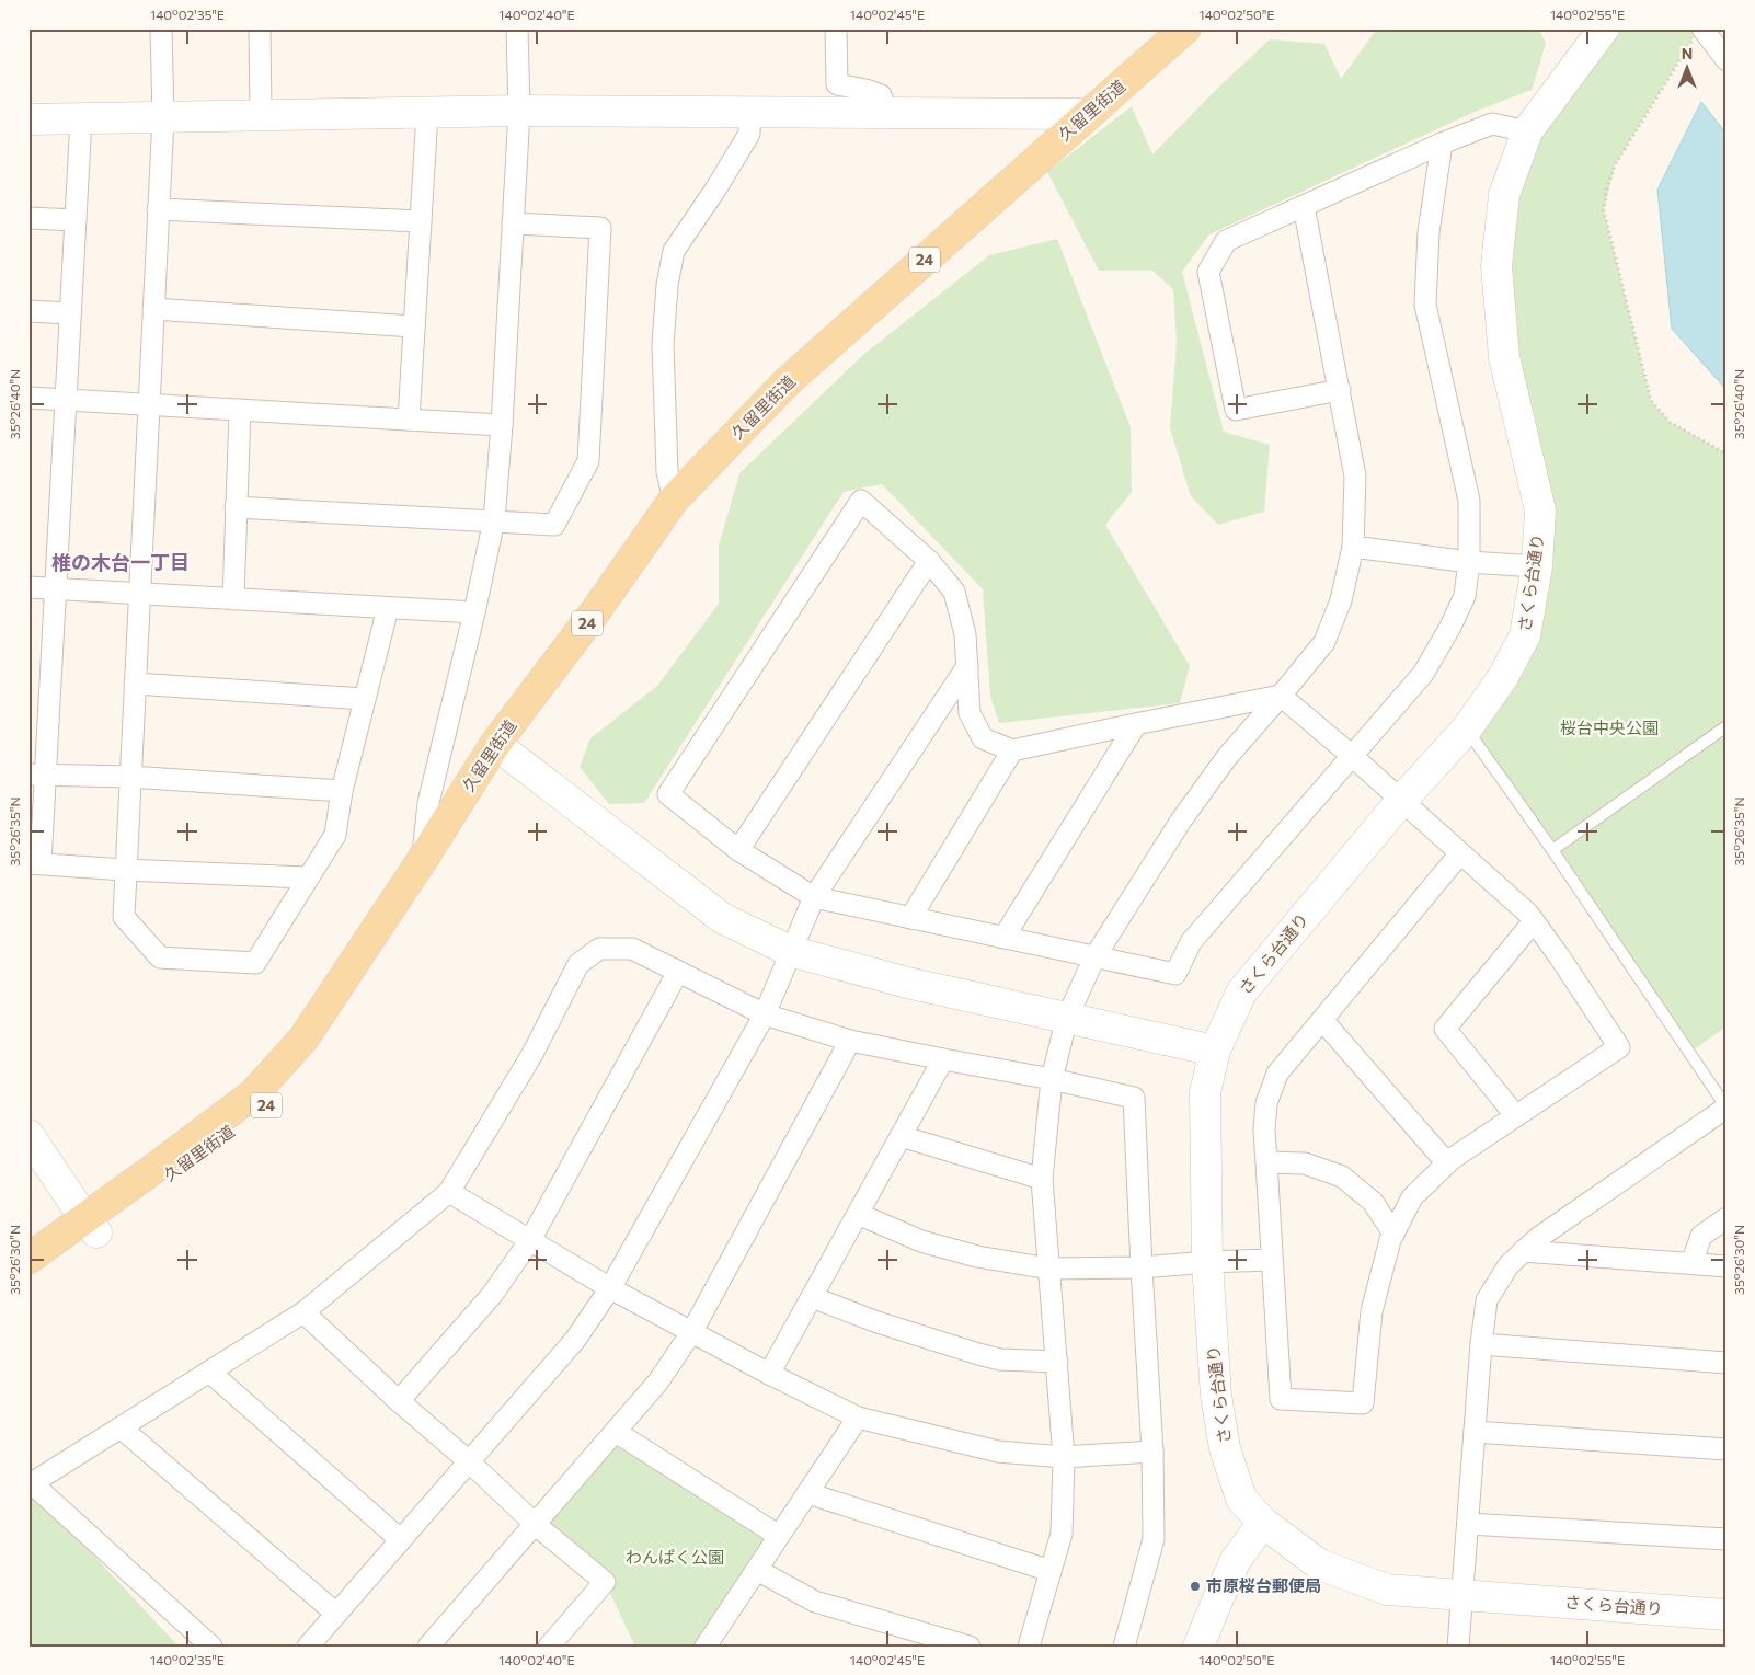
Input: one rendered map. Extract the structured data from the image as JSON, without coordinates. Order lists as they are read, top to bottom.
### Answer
{
  "streets": {
    "main road": ["久留里街道", "24"],
    "street": ["さくら台通り"]
  },
  "districts": ["椎の木台一丁目"],
  "parks": ["桜台中央公園", "わんぱく公園"],
  "places": ["市原桜台郵便局"],
  "north": "top",
  "coordinates": [
    "140°02'35\"E",
    "140°02'40\"E",
    "140°02'45\"E",
    "140°02'50\"E",
    "140°02'55\"E",
    "35°26'40\"N",
    "35°26'35\"N",
    "35°26'30\"N"
  ]
}
